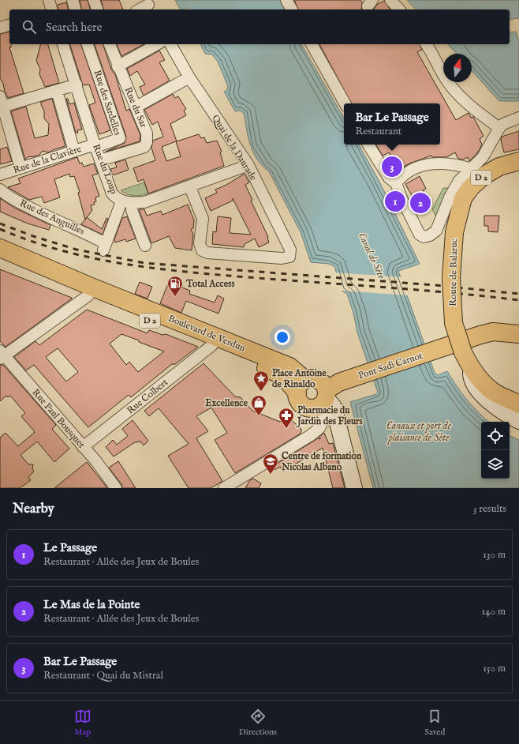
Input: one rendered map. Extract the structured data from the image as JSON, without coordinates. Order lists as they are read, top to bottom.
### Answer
{
  "streets": {
    "main road": [
      "D 2",
      "Route de Balaruc",
      "Boulevard de Verdun",
      "Pont Sadi Carnot"
    ],
    "street": [
      "Rue des Sardelles",
      "Rue du Sar",
      "Quai de la Daurade",
      "Rue de la Clavière",
      "Rue du Loup",
      "Rue des Anguilles",
      "Rue Colbert",
      "Rue Paul Bousquet"
    ]
  },
  "crossings": [
    ["Rue des Sardelles", "Rue de la Clavière"],
    ["Rue des Sardelles", "Rue du Loup"],
    ["Rue du Sar", "Rue du Loup"],
    ["Rue de la Clavière", "Rue du Loup"],
    ["Rue du Loup", "Rue des Anguilles"],
    ["D 2", "Route de Balaruc"],
    ["Boulevard de Verdun", "Rue Colbert"],
    ["Rue Colbert", "Rue Paul Bousquet"]
  ],
  "water": ["Canal de Sète", "Canaux et port de plaisance de Sète"],
  "places": {
    "fuel station": ["Total Access"],
    "place": ["Place Antoine de Rinaldo"],
    "shop": ["Excellence"],
    "pharmacy": ["Pharmacie du Jardin des Fleurs"],
    "school or university": ["Centre de formation Nicolas Albano"]
  },
  "north": "top",
  "page": {
    "search": "Search here",
    "popup": ["Bar Le Passage", "Restaurant"],
    "pins": ["3", "1", "2"],
    "heading": ["Nearby", "3 results"],
    "list": [
      {
        "mark": "1",
        "name": "Le Passage",
        "note": "Restaurant · Allée des Jeux de Boules",
        "value": "130 m"
      },
      {
        "mark": "2",
        "name": "Le Mas de la Pointe",
        "note": "Restaurant · Allée des Jeux de Boules",
        "value": "140 m"
      },
      {
        "mark": "3",
        "name": "Bar Le Passage",
        "note": "Restaurant · Quai du Mistral",
        "value": "150 m"
      }
    ],
    "nav": ["Map", "Directions", "Saved"]
  }
}
